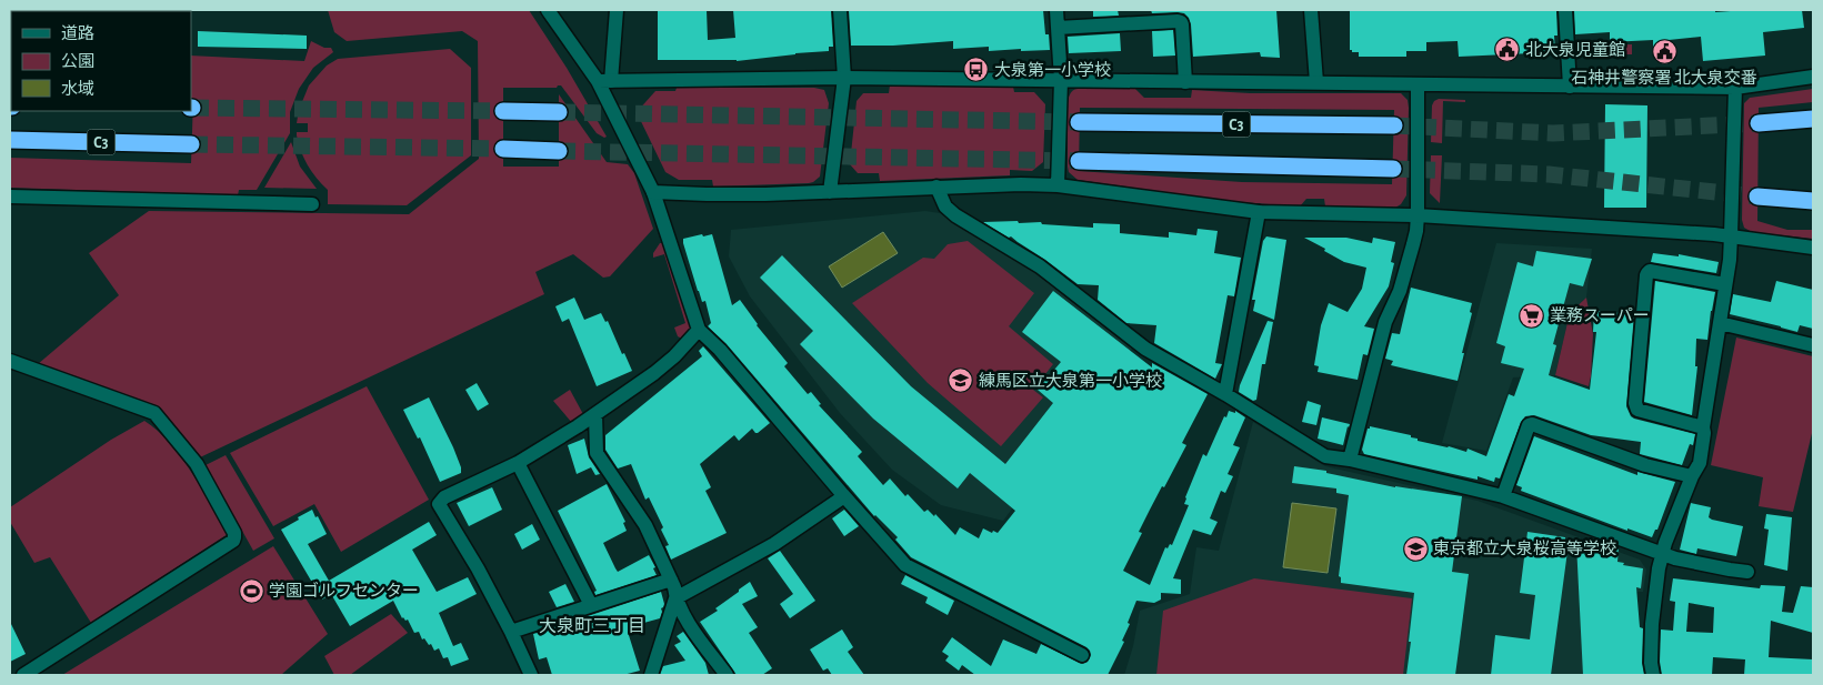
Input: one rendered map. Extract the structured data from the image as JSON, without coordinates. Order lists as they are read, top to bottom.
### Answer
{
  "streets": {
    "highway": ["C3"]
  },
  "districts": ["大泉町三丁目"],
  "places": {
    "public building": ["北大泉児童館", "石神井警察署 北大泉交番"],
    "bus stop": ["大泉第一小学校"],
    "supermarket": ["業務スーパー"],
    "school or university": ["練馬区立大泉第一小学校", "東京都立大泉桜高等学校"],
    "sports": ["学園ゴルフセンター"]
  },
  "legend": ["道路", "公園", "水域"]
}
